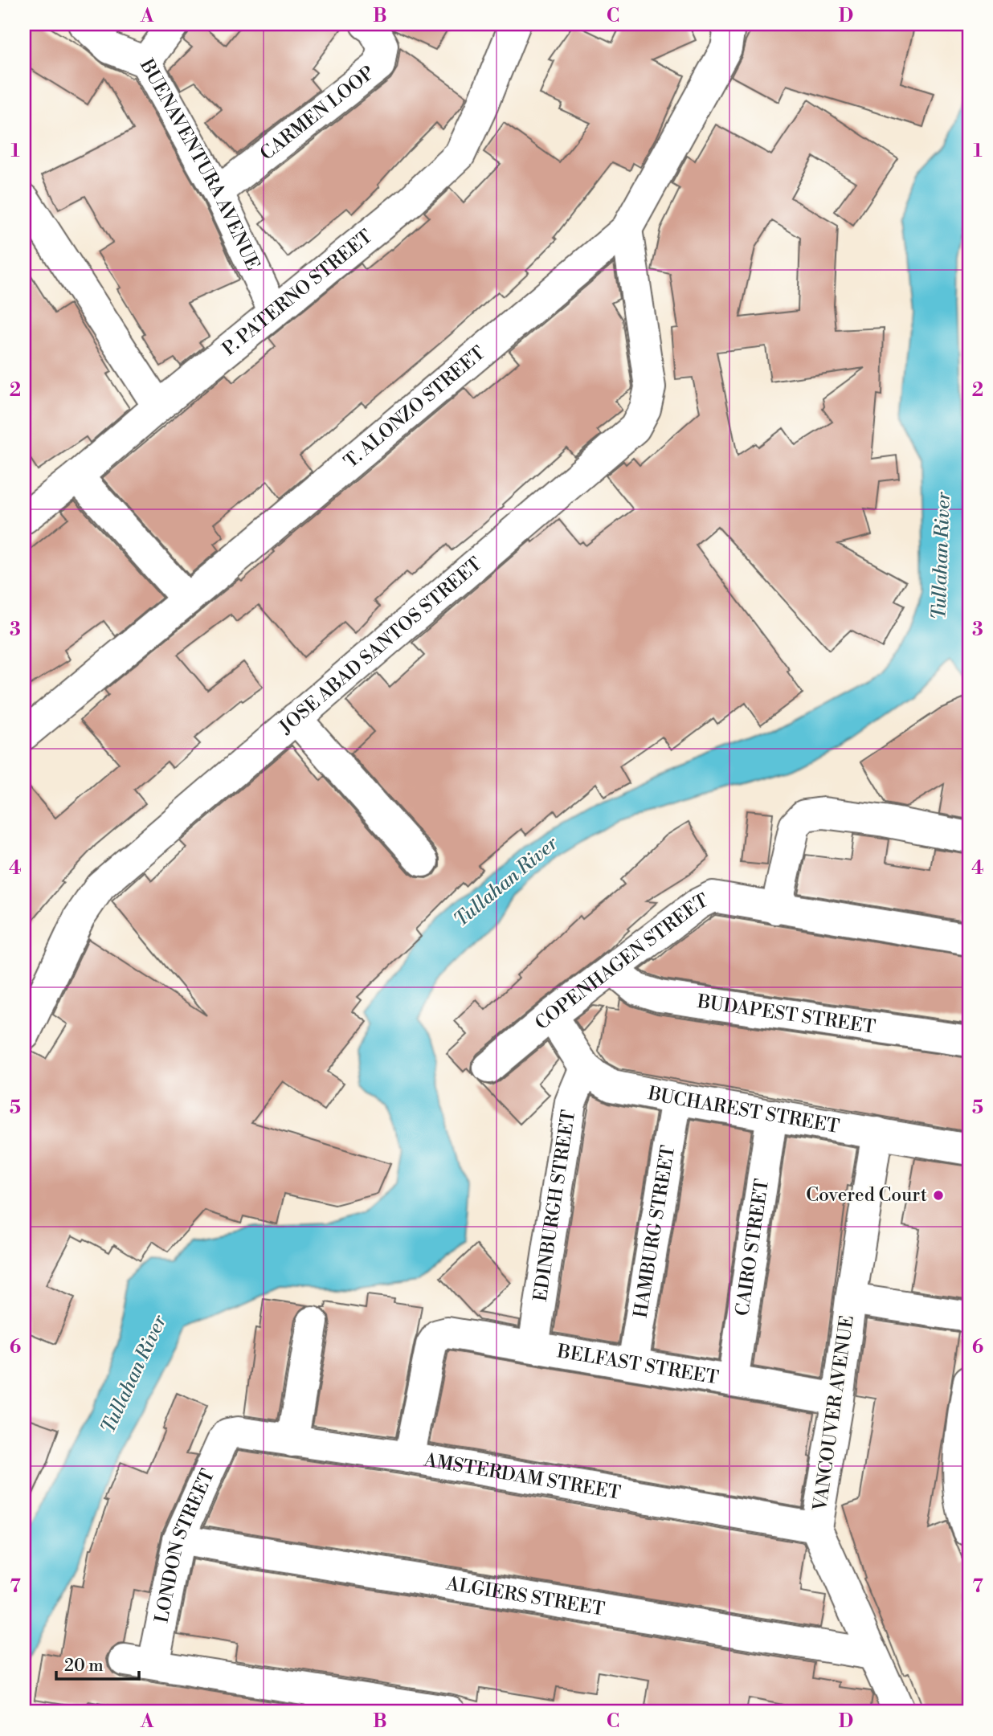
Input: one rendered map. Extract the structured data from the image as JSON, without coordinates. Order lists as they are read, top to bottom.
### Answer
{
  "streets": {
    "street": [
      "CARMEN LOOP",
      "BUENAVENTURA AVENUE",
      "P. PATERNO STREET",
      "T. ALONZO STREET",
      "JOSE ABAD SANTOS STREET",
      "COPENHAGEN STREET",
      "BUDAPEST STREET",
      "BUCHAREST STREET",
      "EDINBURGH STREET",
      "HAMBURG STREET",
      "CAIRO STREET",
      "BELFAST STREET",
      "VANCOUVER AVENUE",
      "AMSTERDAM STREET",
      "LONDON STREET",
      "ALGIERS STREET"
    ]
  },
  "crossings": [
    ["CARMEN LOOP", "BUENAVENTURA AVENUE"],
    ["BUENAVENTURA AVENUE", "P. PATERNO STREET"],
    ["T. ALONZO STREET", "JOSE ABAD SANTOS STREET"],
    ["COPENHAGEN STREET", "BUDAPEST STREET"],
    ["COPENHAGEN STREET", "BUCHAREST STREET"],
    ["BUCHAREST STREET", "EDINBURGH STREET"],
    ["BUCHAREST STREET", "HAMBURG STREET"],
    ["BUCHAREST STREET", "CAIRO STREET"],
    ["BUCHAREST STREET", "VANCOUVER AVENUE"],
    ["EDINBURGH STREET", "BELFAST STREET"],
    ["HAMBURG STREET", "BELFAST STREET"],
    ["CAIRO STREET", "BELFAST STREET"],
    ["BELFAST STREET", "VANCOUVER AVENUE"],
    ["BELFAST STREET", "AMSTERDAM STREET"],
    ["VANCOUVER AVENUE", "AMSTERDAM STREET"],
    ["VANCOUVER AVENUE", "ALGIERS STREET"],
    ["AMSTERDAM STREET", "LONDON STREET"],
    ["LONDON STREET", "ALGIERS STREET"]
  ],
  "water": ["Tullahan River"],
  "places": ["Covered Court"],
  "scale_bar": "20 m",
  "grid": {
    "columns": [
      "A",
      "B",
      "C",
      "D"
    ],
    "rows": [
      "1",
      "2",
      "3",
      "4",
      "5",
      "6",
      "7"
    ]
  }
}
